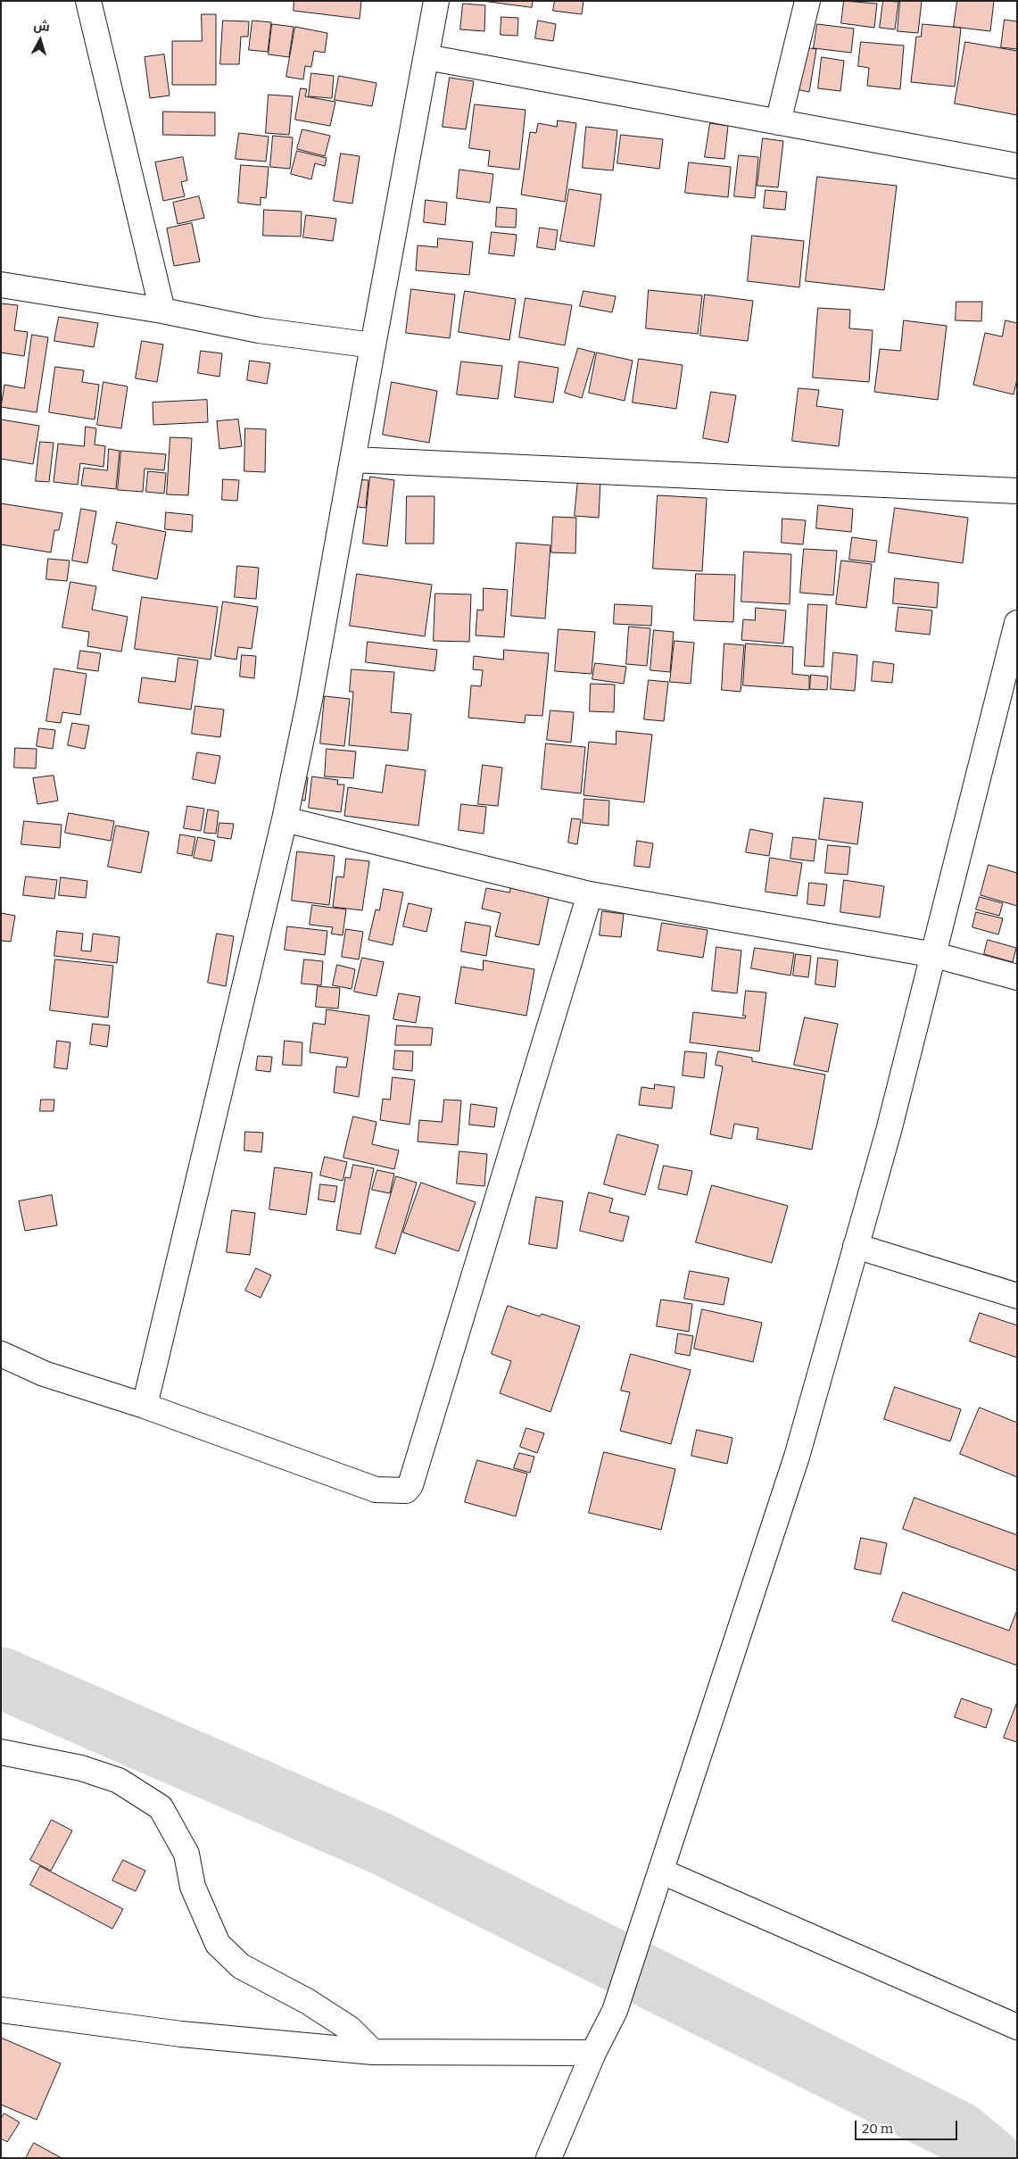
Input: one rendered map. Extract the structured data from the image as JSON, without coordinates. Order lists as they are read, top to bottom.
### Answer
{
  "scale_bar": "20 m",
  "north": "top"
}
